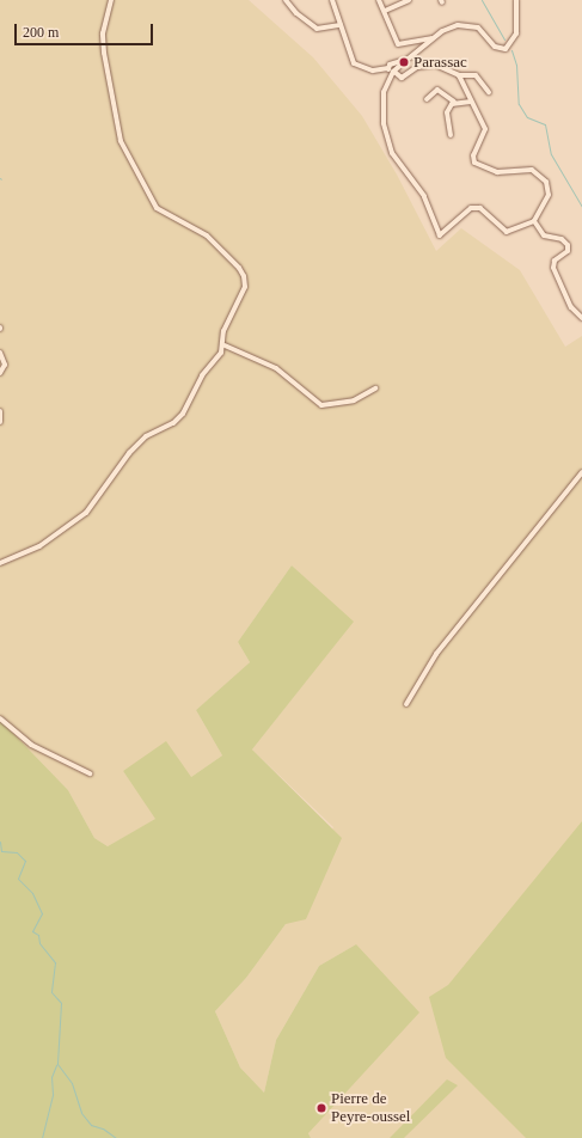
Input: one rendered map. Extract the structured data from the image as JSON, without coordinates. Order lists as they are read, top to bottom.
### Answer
{
  "places": ["Parassac", "Pierre de Peyre-oussel"],
  "scale_bar": "200 m"
}
